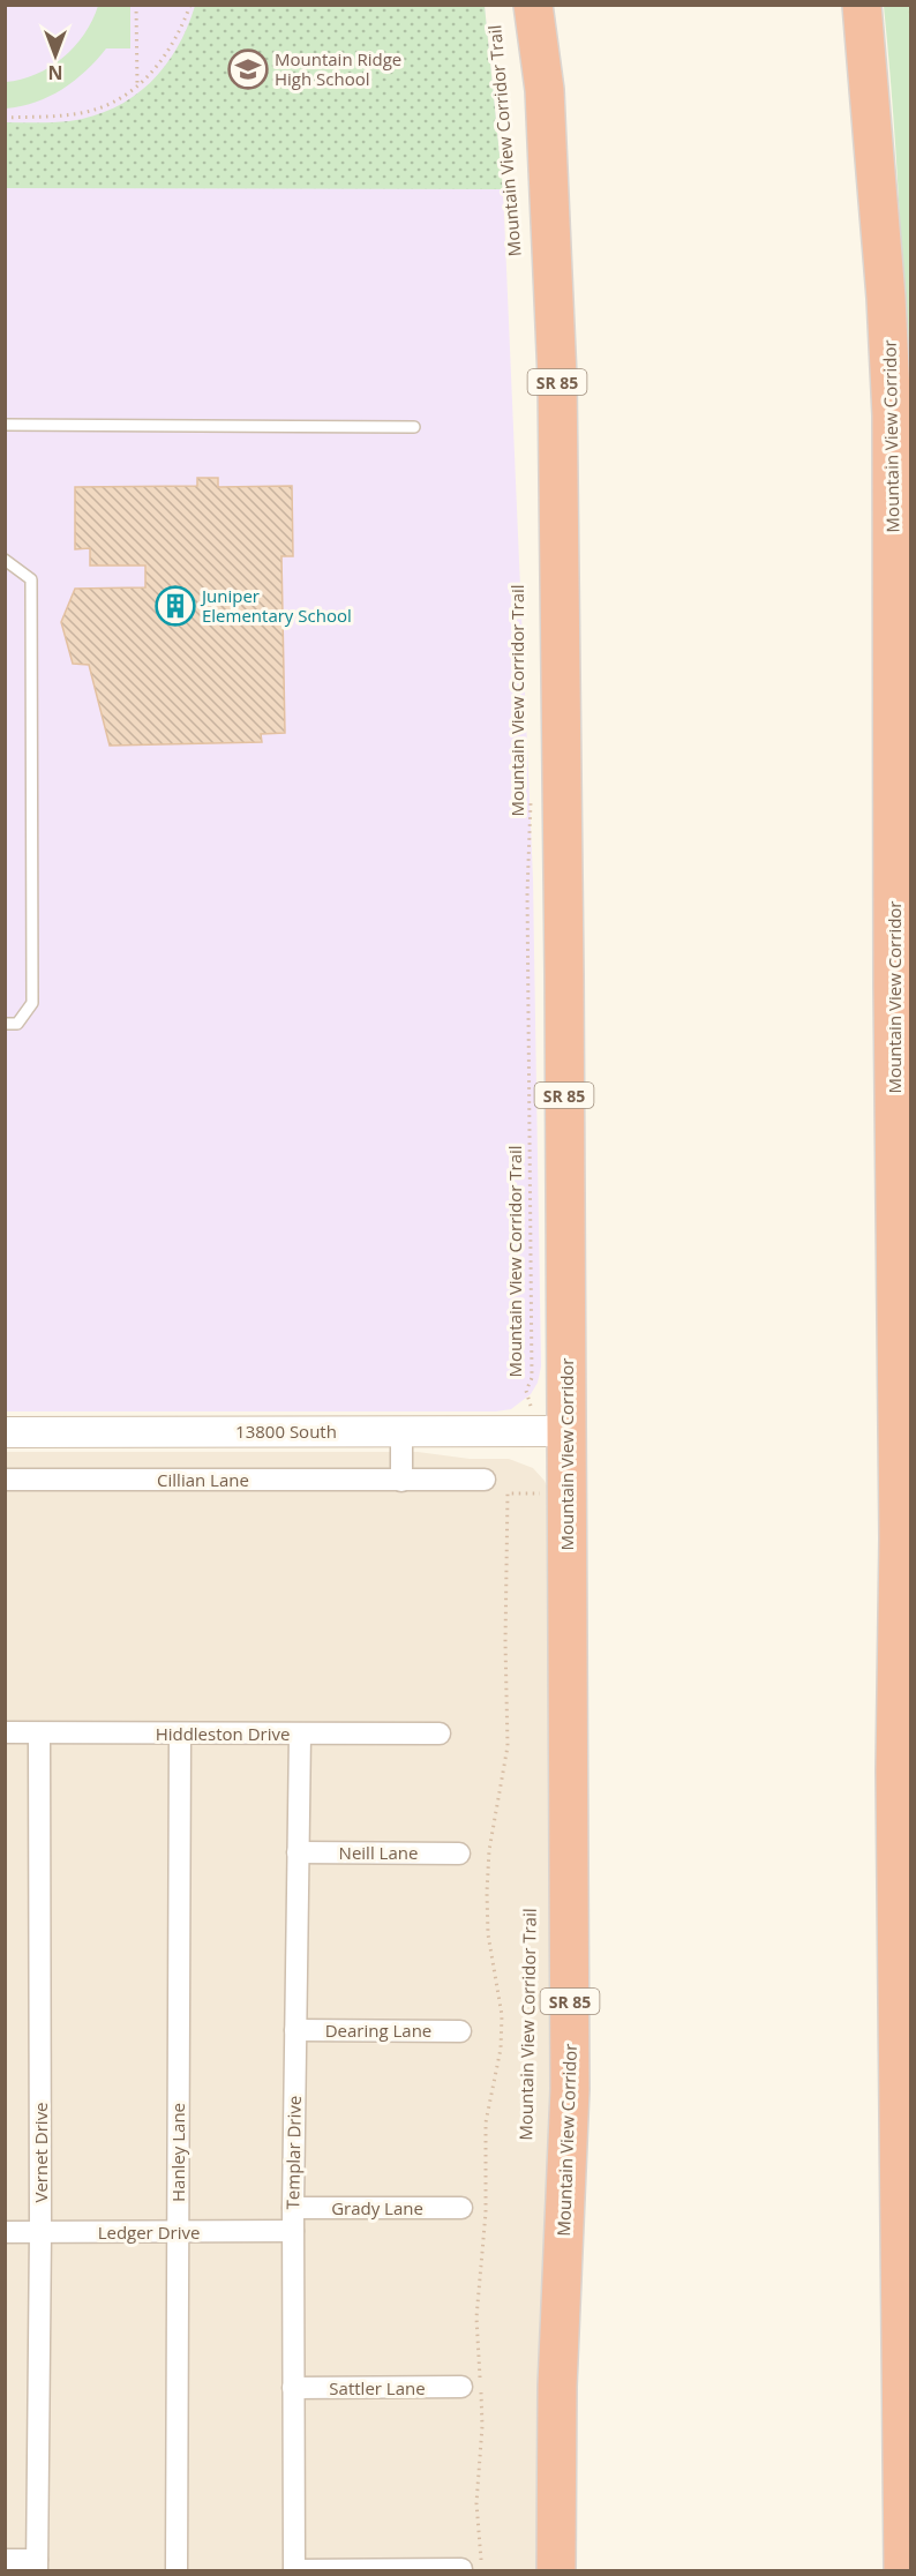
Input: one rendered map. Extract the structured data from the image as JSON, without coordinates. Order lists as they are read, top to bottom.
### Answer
{
  "streets": {
    "highway": ["SR 85", "Mountain View Corridor"],
    "street": [
      "13800 South",
      "Cillian Lane",
      "Hiddleston Drive",
      "Neill Lane",
      "Dearing Lane",
      "Vernet Drive",
      "Hanley Lane",
      "Templar Drive",
      "Grady Lane",
      "Ledger Drive",
      "Sattler Lane"
    ],
    "path": ["Mountain View Corridor Trail"]
  },
  "crossings": [
    ["Mountain View Corridor", "13800 South"],
    ["Hiddleston Drive", "Vernet Drive"],
    ["Hiddleston Drive", "Hanley Lane"],
    ["Hiddleston Drive", "Templar Drive"],
    ["Neill Lane", "Templar Drive"],
    ["Dearing Lane", "Templar Drive"],
    ["Vernet Drive", "Ledger Drive"],
    ["Hanley Lane", "Ledger Drive"],
    ["Templar Drive", "Grady Lane"],
    ["Templar Drive", "Ledger Drive"],
    ["Templar Drive", "Sattler Lane"]
  ],
  "places": {
    "school or university": ["Mountain Ridge High School"],
    "building": ["Juniper Elementary School"]
  },
  "north": "bottom"
}
